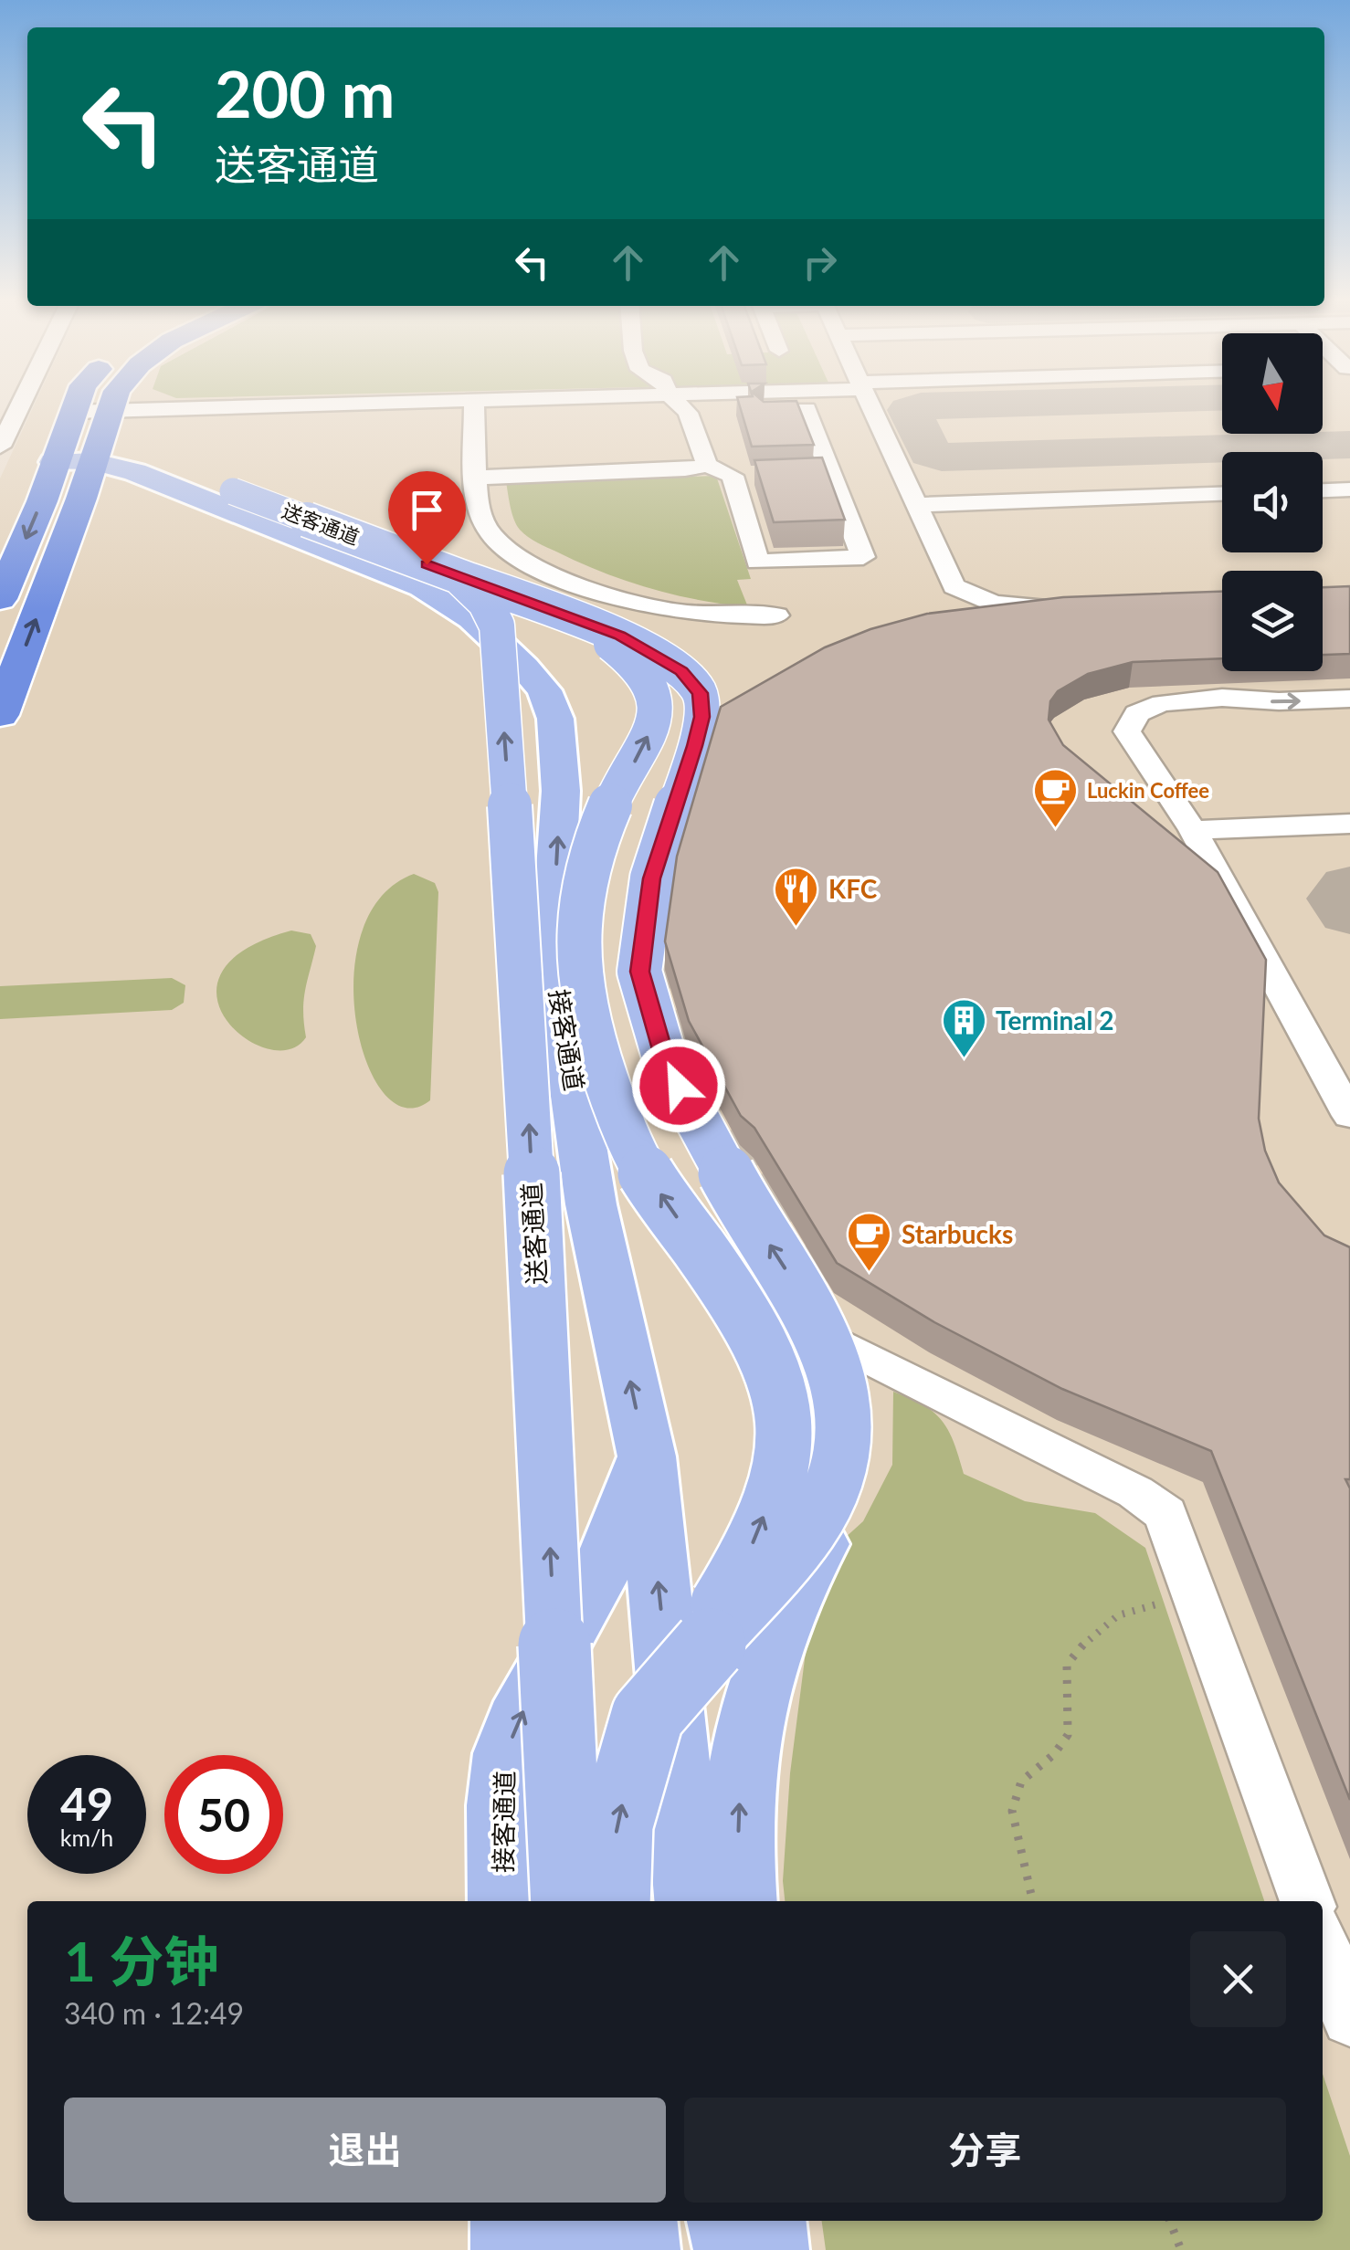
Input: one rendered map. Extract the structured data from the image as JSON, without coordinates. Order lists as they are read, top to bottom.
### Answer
{
  "streets": {
    "main road": ["送客通道", "接客通道"]
  },
  "one_way": ["送客通道", "接客通道"],
  "places": {
    "cafe": ["Luckin Coffee", "Starbucks"],
    "restaurant": ["KFC"],
    "building": ["Terminal 2"]
  },
  "north": "bottom",
  "page": {
    "turn": ["200 m", "送客通道"],
    "speed": "49 km/h",
    "limit": "50",
    "heading": ["1 分钟", "340 m · 12:49"],
    "buttons": ["退出", "分享"]
  }
}
